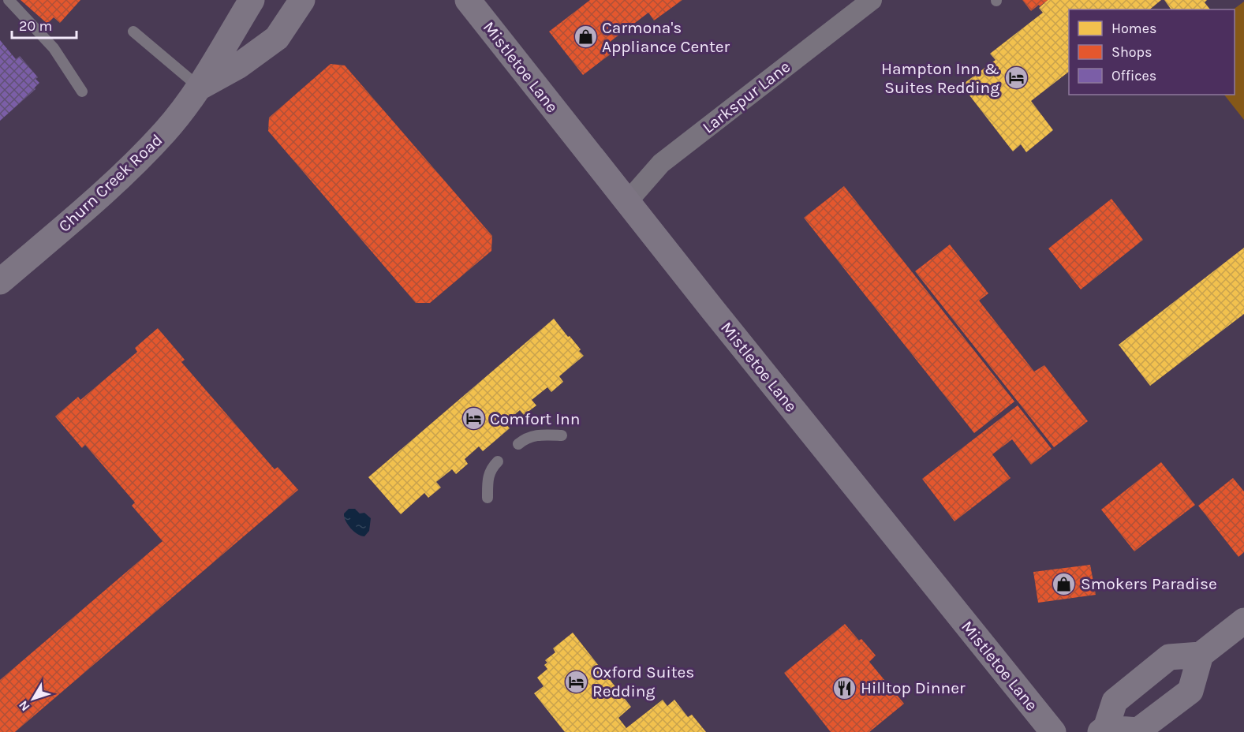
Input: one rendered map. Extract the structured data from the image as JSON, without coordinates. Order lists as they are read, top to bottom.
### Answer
{
  "streets": {
    "street": ["Mistletoe Lane", "Larkspur Lane", "Churn Creek Road"]
  },
  "crossings": [
    ["Mistletoe Lane", "Larkspur Lane"]
  ],
  "places": {
    "shop": ["Carmona's Appliance Center", "Smokers Paradise"],
    "hotel": ["Hampton Inn & Suites Redding", "Comfort Inn", "Oxford Suites Redding"],
    "restaurant": ["Hilltop Dinner"]
  },
  "legend": ["Homes", "Shops", "Offices"],
  "scale_bar": "20 m",
  "north": "bottom left"
}
